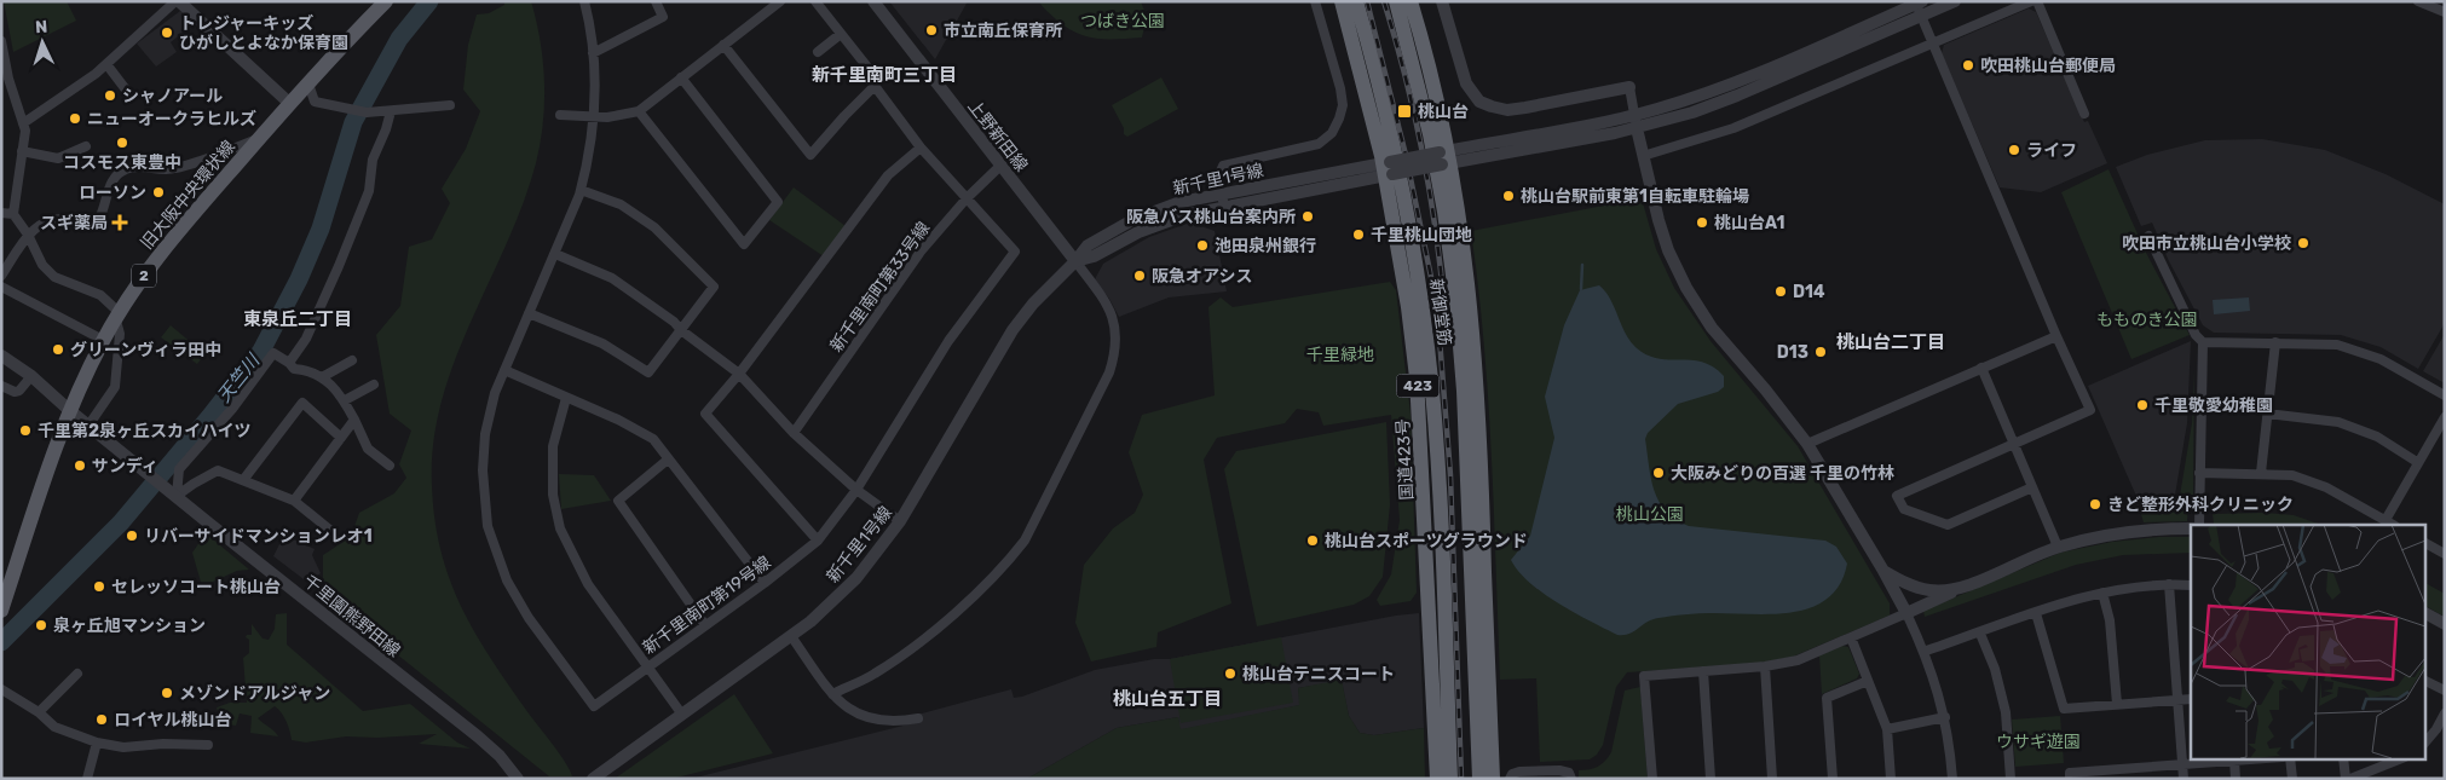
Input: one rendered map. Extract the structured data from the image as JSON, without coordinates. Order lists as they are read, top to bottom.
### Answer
{
  "streets": {
    "highway": ["新御堂筋", "423", "国道423号"],
    "main road": ["旧大阪中央環状線", "2"],
    "street": [
      "上野新田線",
      "新千里1号線",
      "新千里南町第33号線",
      "新千里南町第19号線",
      "千里園熊野田線"
    ]
  },
  "crossings": [
    ["上野新田線", "新千里1号線"],
    ["上野新田線", "新千里南町第33号線"],
    ["新千里1号線", "国道423号"],
    ["新千里南町第33号線", "新千里南町第19号線"]
  ],
  "districts": [
    "新千里南町三丁目",
    "東泉丘二丁目",
    "桃山台二丁目",
    "桃山台五丁目"
  ],
  "water": ["天竺川"],
  "parks": [
    "つばき公園",
    "もものき公園",
    "千里緑地",
    "桃山公園",
    "ウサギ遊園"
  ],
  "places": {
    "other": [
      "市立南丘保育所",
      "トレジャーキッズ ひがしとよなか保育園",
      "吹田桃山台郵便局",
      "シャノアール",
      "ニューオークラヒルズ",
      "コスモス東豊中",
      "ライフ",
      "ローソン",
      "桃山台駅前東第1自転車駐輪場",
      "阪急バス桃山台案内所",
      "桃山台A1",
      "千里桃山団地",
      "吹田市立桃山台小学校",
      "池田泉州銀行",
      "阪急オアシス",
      "D14",
      "グリーンヴィラ田中",
      "D13",
      "千里敬愛幼稚園",
      "千里第2泉ヶ丘スカイハイツ",
      "サンディ",
      "大阪みどりの百選 千里の竹林",
      "きど整形外科クリニック",
      "リバーサイドマンションレオ1",
      "桃山台スポーツグラウンド",
      "セレッソコート桃山台",
      "泉ヶ丘旭マンション",
      "桃山台テニスコート",
      "メゾンドアルジャン",
      "ロイヤル桃山台"
    ],
    "transit": ["桃山台"],
    "health": ["スギ薬局"]
  },
  "north": "top"
}
